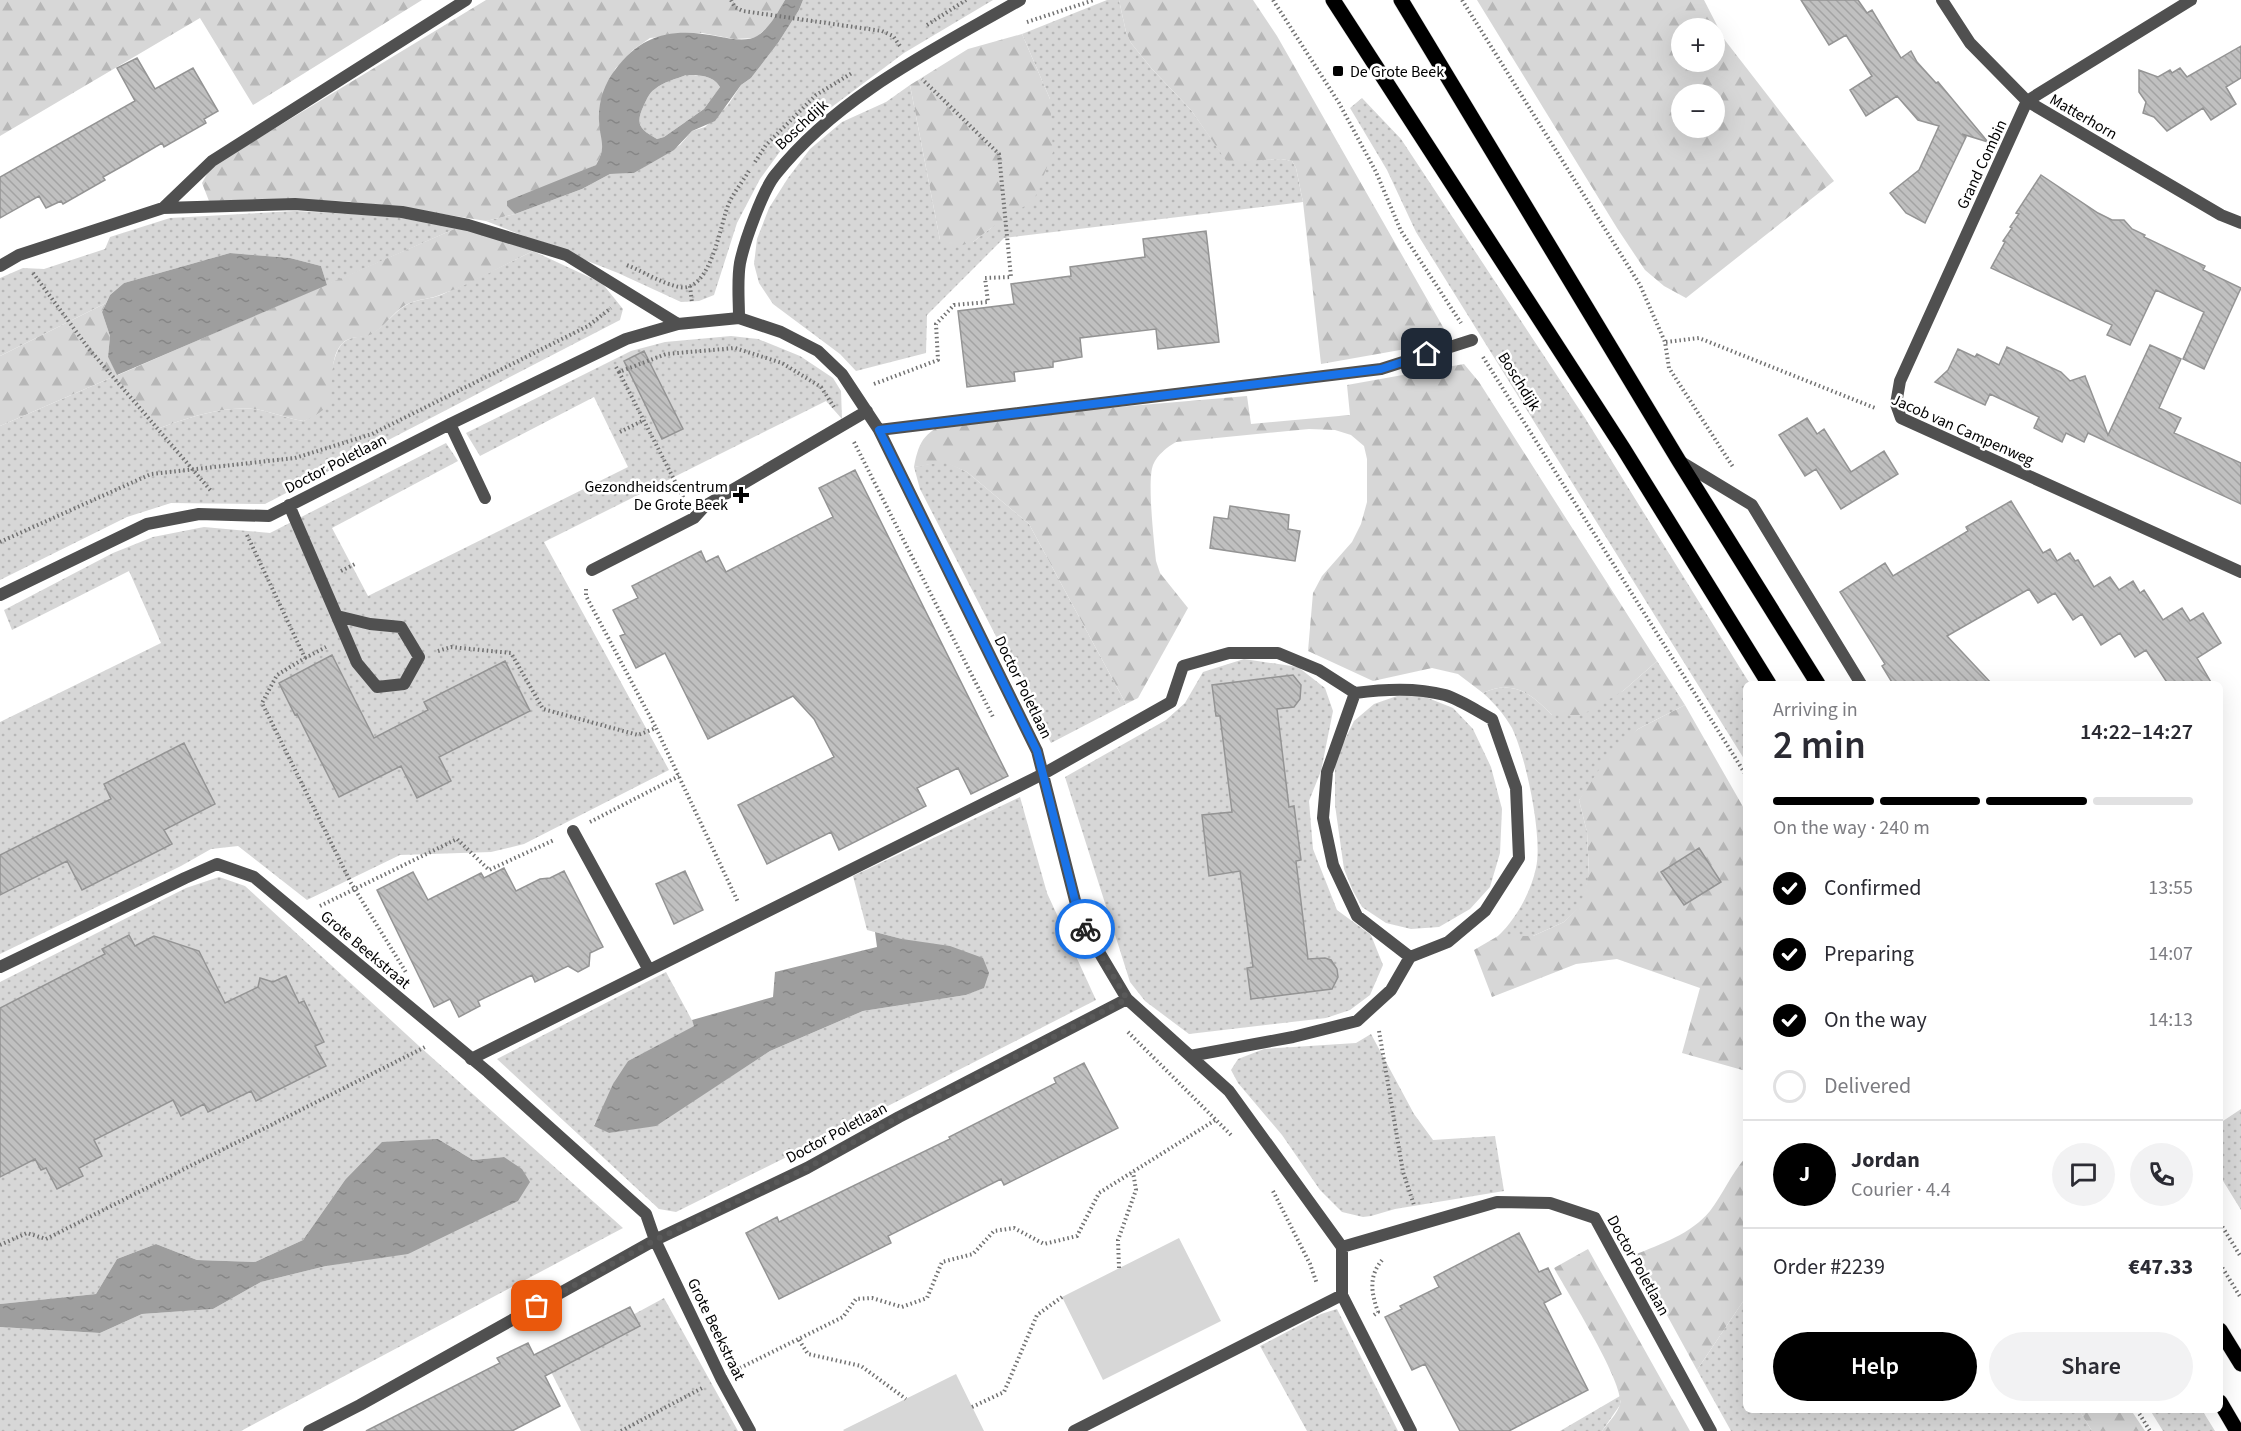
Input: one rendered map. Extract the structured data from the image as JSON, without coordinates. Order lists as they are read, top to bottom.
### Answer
{
  "streets": {
    "street": [
      "Matterhorn",
      "Boschdijk",
      "Grand Combin",
      "Jacob van Campenweg",
      "Doctor Poletlaan",
      "Grote Beekstraat"
    ]
  },
  "crossings": [
    ["Matterhorn", "Grand Combin"],
    ["Boschdijk", "Doctor Poletlaan"],
    ["Grand Combin", "Jacob van Campenweg"],
    ["Doctor Poletlaan", "Grote Beekstraat"]
  ],
  "places": {
    "transit": ["De Grote Beek"],
    "health": ["Gezondheidscentrum De Grote Beek"]
  },
  "page": {
    "map_buttons": ["+", "−"],
    "heading": ["2 min", "Arriving in", "14:22–14:27"],
    "panel": [
      "Jordan",
      "Courier · 4.4",
      "Order #2239",
      "€47.33"
    ],
    "bar": "On the way · 240 m",
    "list": [
      ["Confirmed", "13:55"],
      ["Preparing", "14:07"],
      ["On the way", "14:13"],
      "Delivered"
    ],
    "round": "J",
    "buttons": ["Help", "Share"]
  }
}
